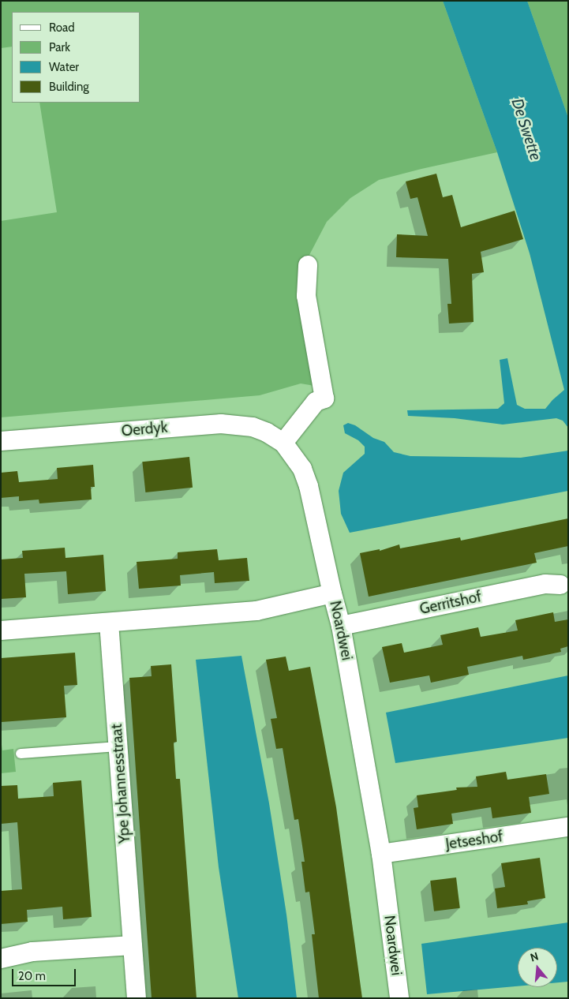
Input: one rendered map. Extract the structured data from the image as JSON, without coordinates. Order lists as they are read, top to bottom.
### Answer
{
  "streets": {
    "street": [
      "Oerdyk",
      "Gerritshof",
      "Noardwei",
      "Ype Johannesstraat",
      "Jetseshof"
    ]
  },
  "crossings": [
    ["Oerdyk", "Noardwei"],
    ["Gerritshof", "Noardwei"],
    ["Noardwei", "Ype Johannesstraat"],
    ["Noardwei", "Jetseshof"]
  ],
  "water": ["De Swette"],
  "legend": [
    "Road",
    "Park",
    "Water",
    "Building"
  ],
  "scale_bar": "20 m",
  "north": "top"
}
